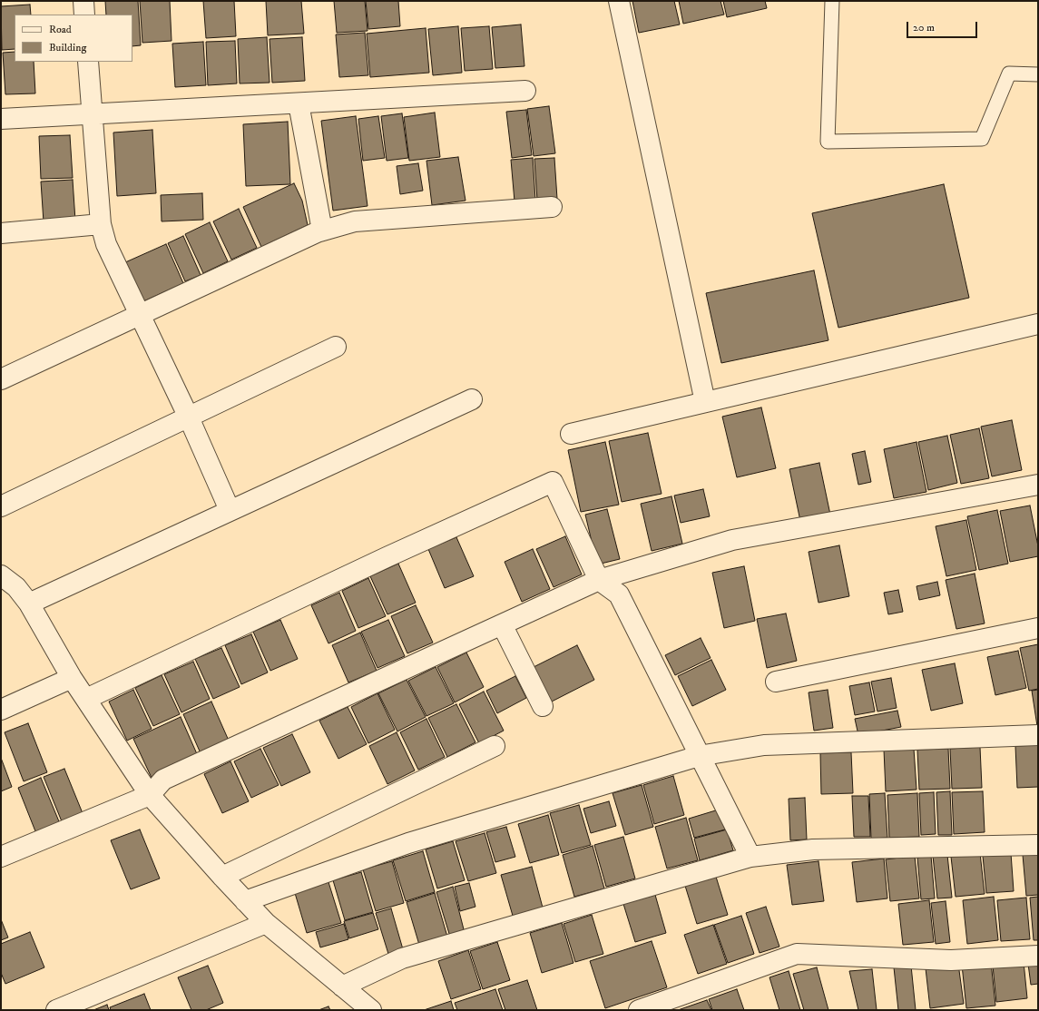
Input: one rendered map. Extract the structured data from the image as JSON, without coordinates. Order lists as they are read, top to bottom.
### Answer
{
  "legend": ["Road", "Building"],
  "scale_bar": "20 m"
}
